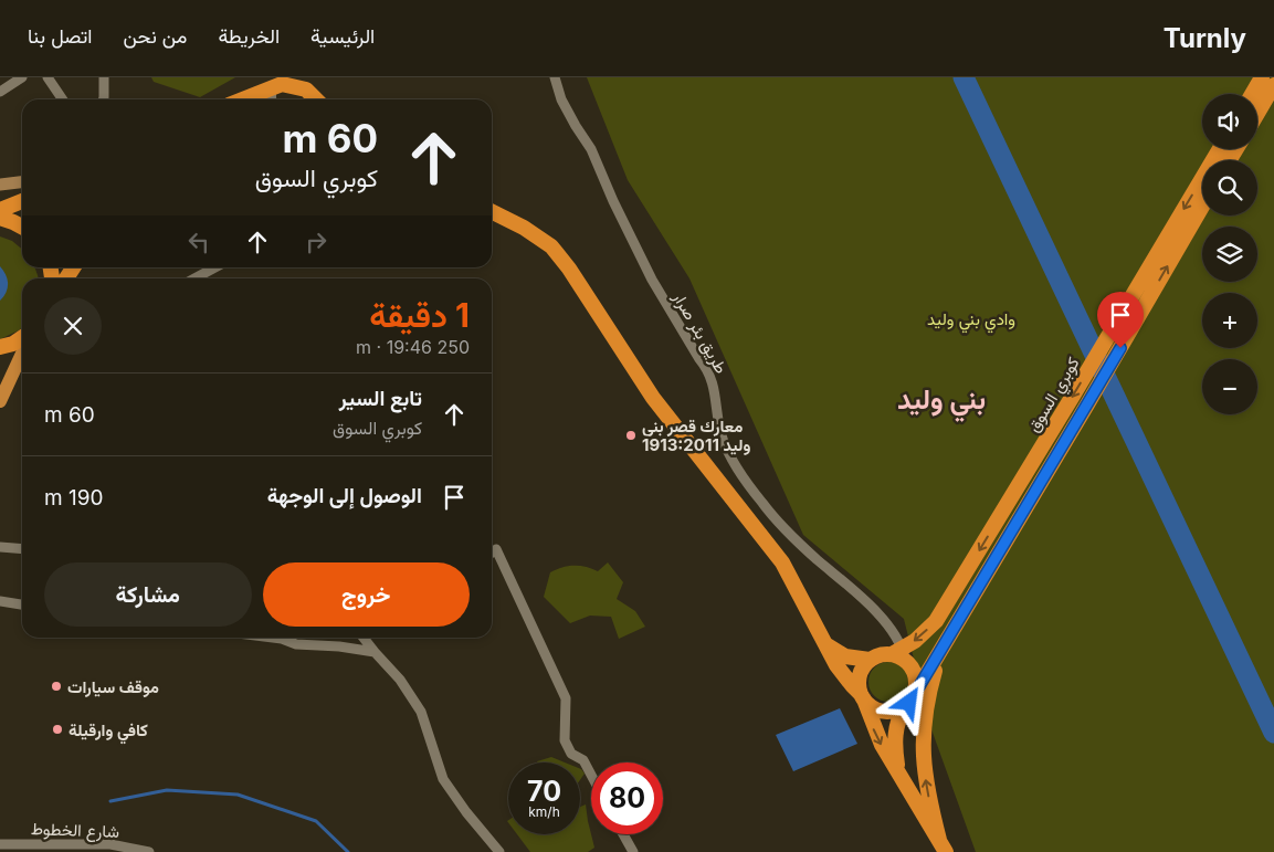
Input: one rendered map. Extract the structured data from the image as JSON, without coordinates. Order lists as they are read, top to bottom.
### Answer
{
  "streets": {
    "highway": ["كوبري السوق"],
    "street": ["طريق بئر صرار", "شارع الخطوط"]
  },
  "crossings": [
    ["طريق بئر صرار", "كوبري السوق"]
  ],
  "districts": ["بني وليد"],
  "parks": ["وادي بني وليد"],
  "places": ["معارك قصر بني وليد 1913:2011", "موقف سيارات", "كافي وارقيلة"],
  "page": {
    "header": "Turnly",
    "nav": [
      "الرئيسية",
      "الخريطة",
      "من نحن",
      "اتصل بنا"
    ],
    "map_buttons": ["+", "−"],
    "turn": ["60 m", "كوبري السوق"],
    "heading": ["1 دقيقة", "250 m · 19:46"],
    "list": [
      {
        "name": "تابع السير",
        "note": "كوبري السوق",
        "value": "60 m"
      },
      {
        "name": "الوصول إلى الوجهة",
        "value": "190 m"
      }
    ],
    "buttons": ["خروج", "مشاركة"],
    "speed": "70 km/h",
    "limit": "80"
  }
}
